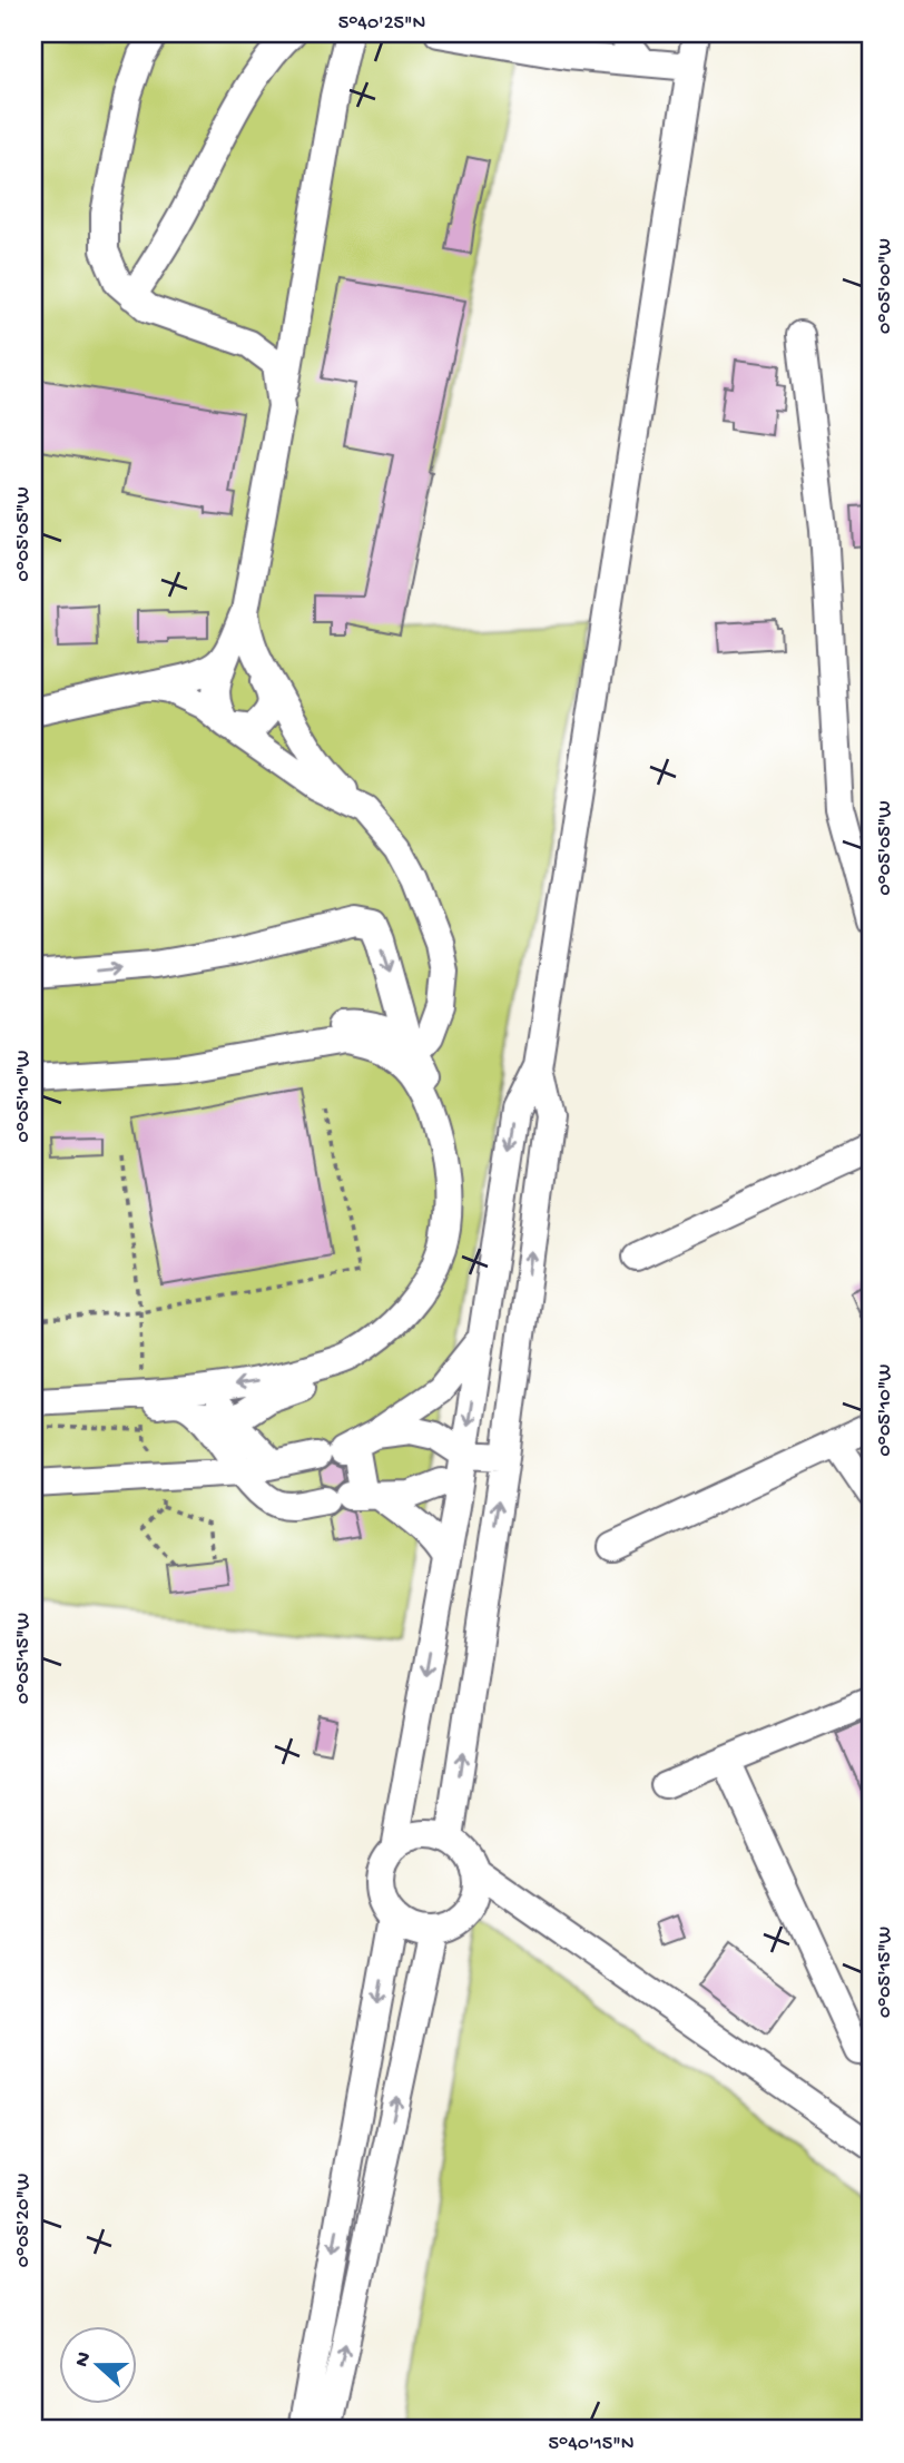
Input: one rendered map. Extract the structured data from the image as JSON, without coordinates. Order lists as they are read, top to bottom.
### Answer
{
  "north": "left",
  "coordinates": [
    "5°40'25\"N",
    "0°05'00\"W",
    "0°05'05\"W",
    "0°05'10\"W",
    "0°05'15\"W",
    "0°05'20\"W",
    "5°40'15\"N"
  ]
}
